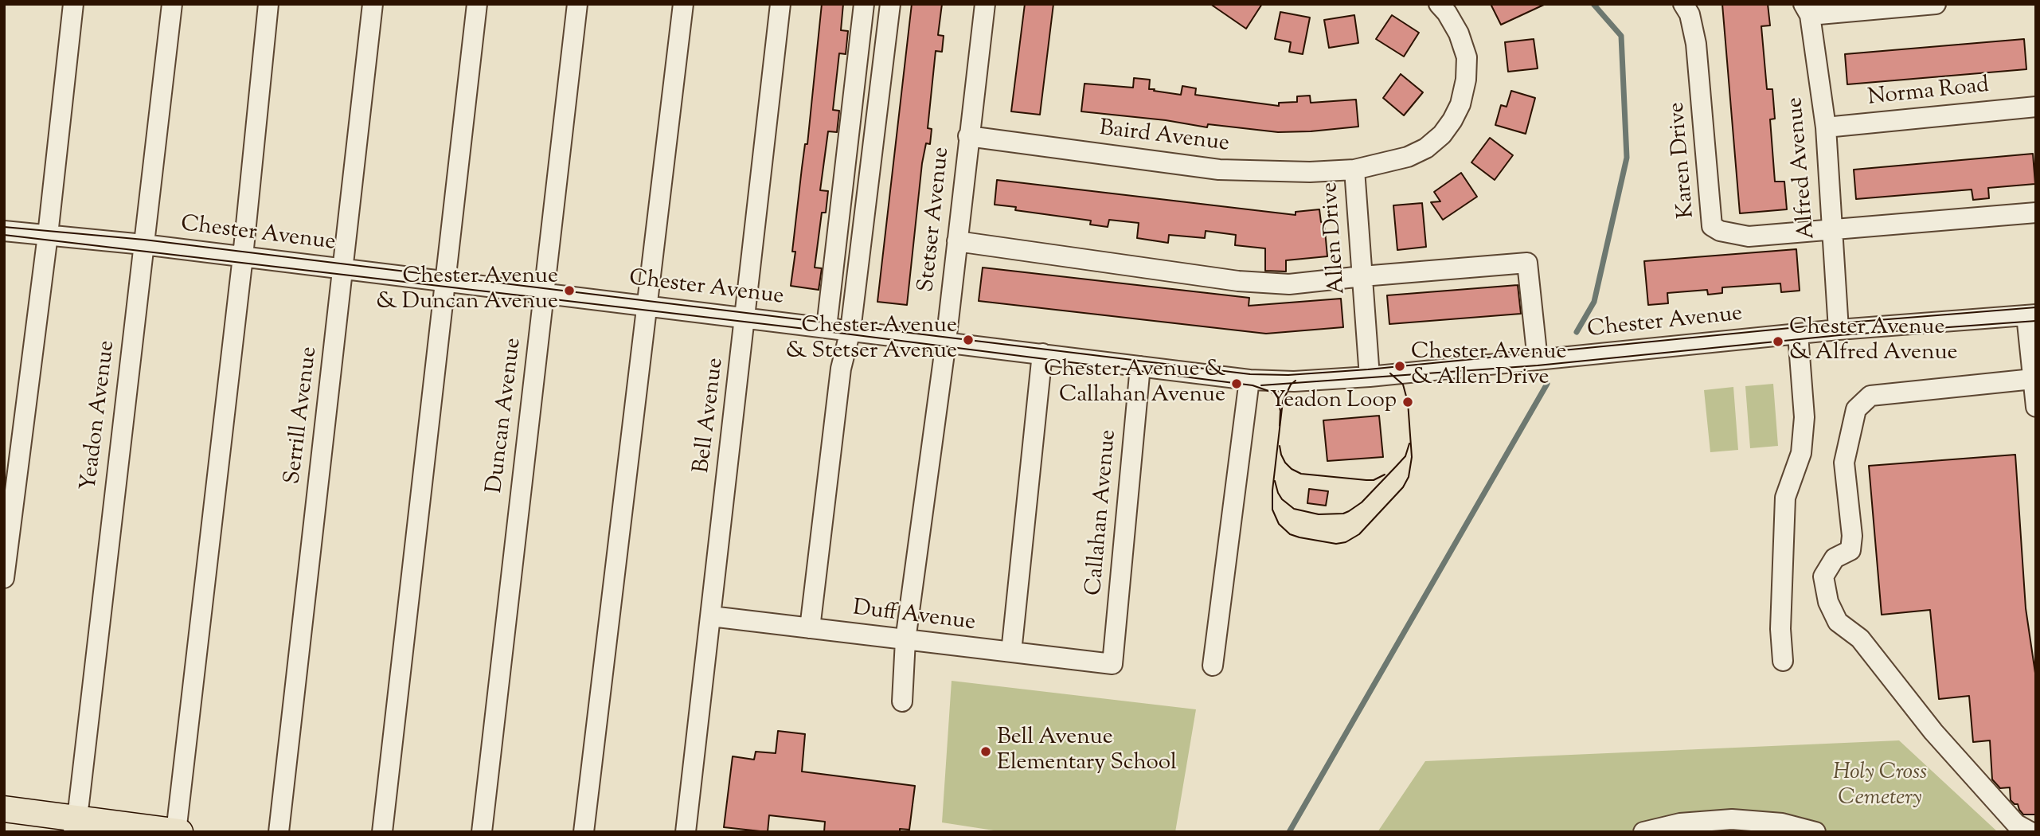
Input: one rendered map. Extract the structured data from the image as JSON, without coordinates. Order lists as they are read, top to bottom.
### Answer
{
  "streets": {
    "street": [
      "Norma Road",
      "Baird Avenue",
      "Karen Drive",
      "Alfred Avenue",
      "Stetser Avenue",
      "Chester Avenue",
      "Allen Drive",
      "Yeadon Avenue",
      "Serrill Avenue",
      "Duncan Avenue",
      "Bell Avenue",
      "Callahan Avenue",
      "Duff Avenue"
    ]
  },
  "crossings": [
    ["Norma Road", "Alfred Avenue"],
    ["Baird Avenue", "Stetser Avenue"],
    ["Baird Avenue", "Allen Drive"],
    ["Karen Drive", "Alfred Avenue"],
    ["Alfred Avenue", "Chester Avenue"],
    ["Stetser Avenue", "Chester Avenue"],
    ["Stetser Avenue", "Duff Avenue"],
    ["Chester Avenue", "Allen Drive"],
    ["Chester Avenue", "Yeadon Avenue"],
    ["Chester Avenue", "Serrill Avenue"],
    ["Chester Avenue", "Duncan Avenue"],
    ["Chester Avenue", "Bell Avenue"],
    ["Chester Avenue", "Callahan Avenue"],
    ["Bell Avenue", "Duff Avenue"],
    ["Callahan Avenue", "Duff Avenue"]
  ],
  "parks": ["Holy Cross Cemetery"],
  "places": [
    "Chester Avenue & Duncan Avenue",
    "Chester Avenue & Stetser Avenue",
    "Chester Avenue & Alfred Avenue",
    "Chester Avenue & Allen Drive",
    "Chester Avenue & Callahan Avenue",
    "Yeadon Loop",
    "Bell Avenue Elementary School"
  ]
}
